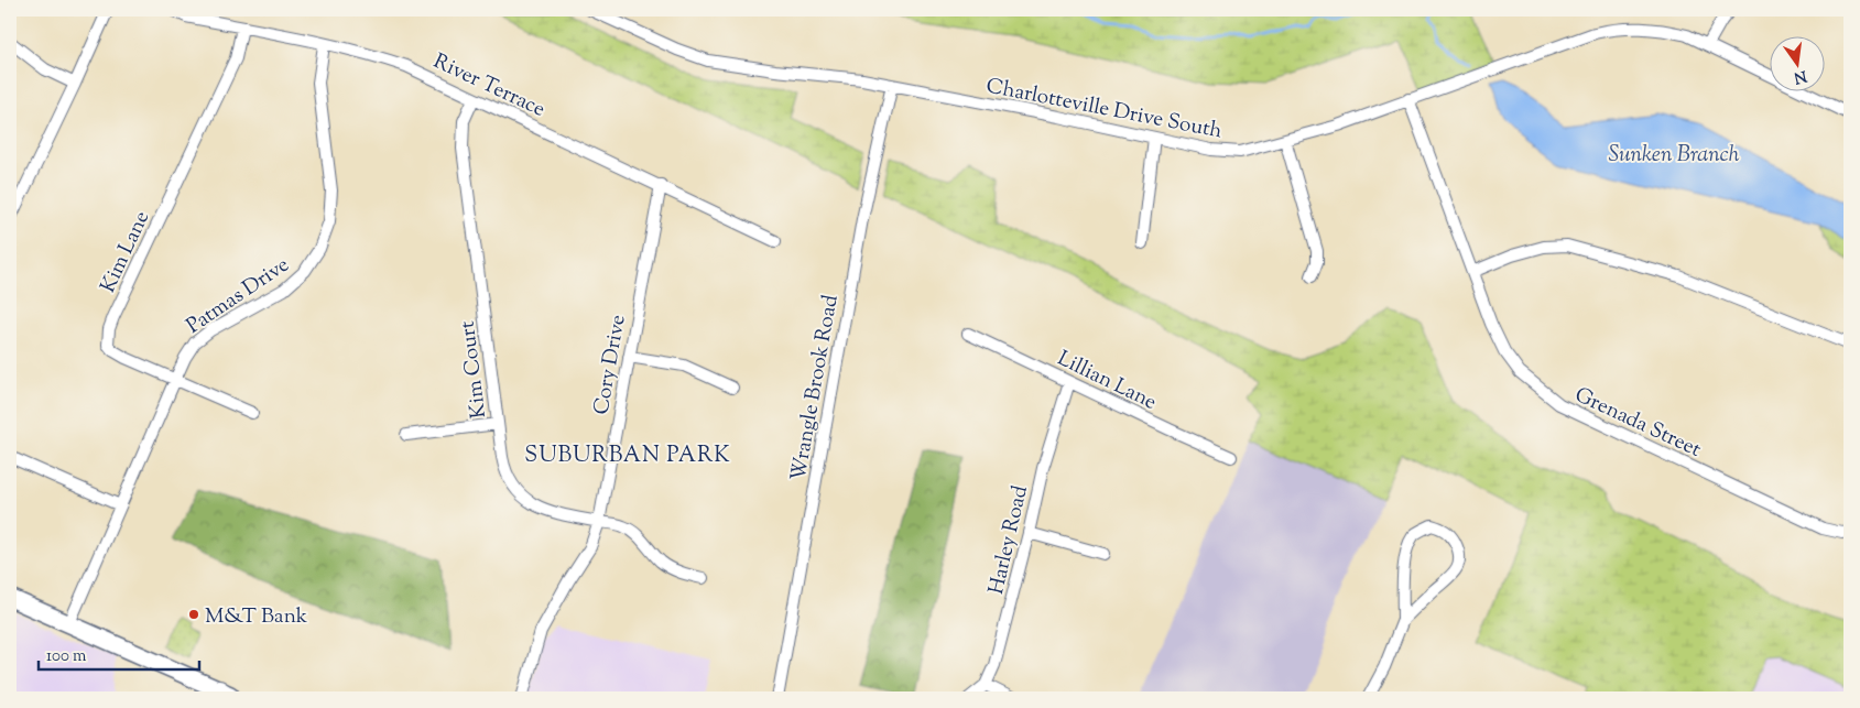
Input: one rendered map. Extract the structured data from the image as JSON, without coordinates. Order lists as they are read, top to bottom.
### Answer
{
  "streets": {
    "street": [
      "River Terrace",
      "Charlotteville Drive South",
      "Kim Lane",
      "Patmas Drive",
      "Cory Drive",
      "Kim Court",
      "Lillian Lane",
      "Wrangle Brook Road",
      "Grenada Street",
      "Harley Road"
    ]
  },
  "crossings": [
    ["River Terrace", "Kim Lane"],
    ["River Terrace", "Patmas Drive"],
    ["River Terrace", "Cory Drive"],
    ["River Terrace", "Kim Court"],
    ["Charlotteville Drive South", "Wrangle Brook Road"],
    ["Charlotteville Drive South", "Grenada Street"],
    ["Kim Lane", "Patmas Drive"],
    ["Cory Drive", "Kim Court"],
    ["Lillian Lane", "Harley Road"]
  ],
  "districts": ["SUBURBAN PARK"],
  "water": ["Sunken Branch"],
  "places": ["M&T Bank"],
  "scale_bar": "100 m",
  "north": "bottom"
}
